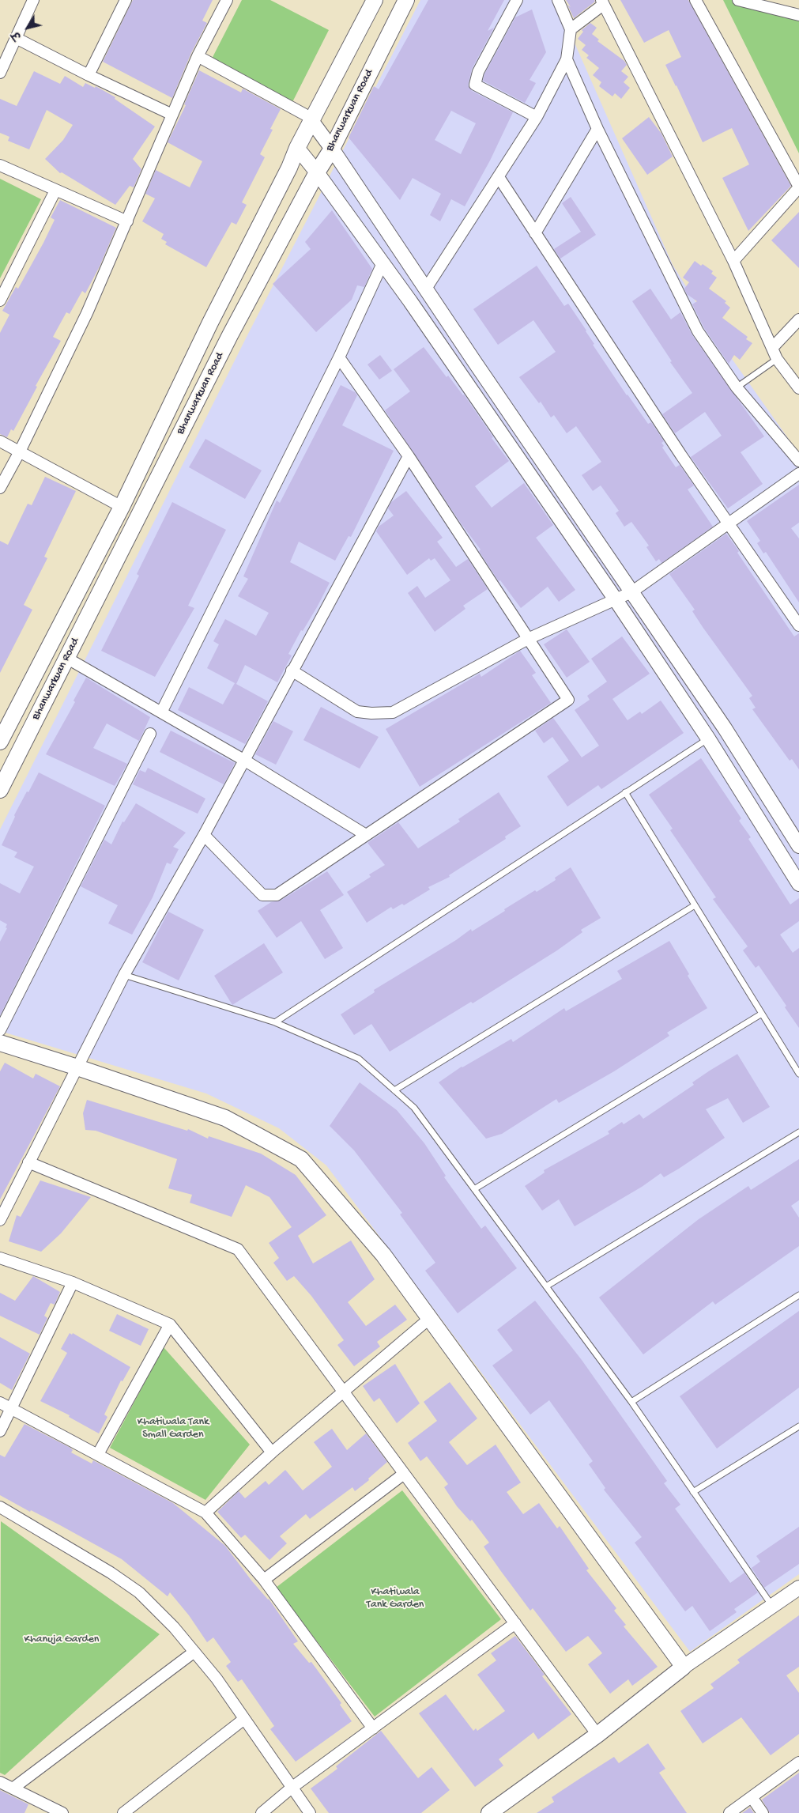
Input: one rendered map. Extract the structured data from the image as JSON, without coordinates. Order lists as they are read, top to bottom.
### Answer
{
  "streets": {
    "main road": ["Bhanwarkuan Road"]
  },
  "parks": ["Khatiwala Tank Small Garden", "Khatiwala Tank Garden", "Khanuja Garden"],
  "north": "bottom left"
}
